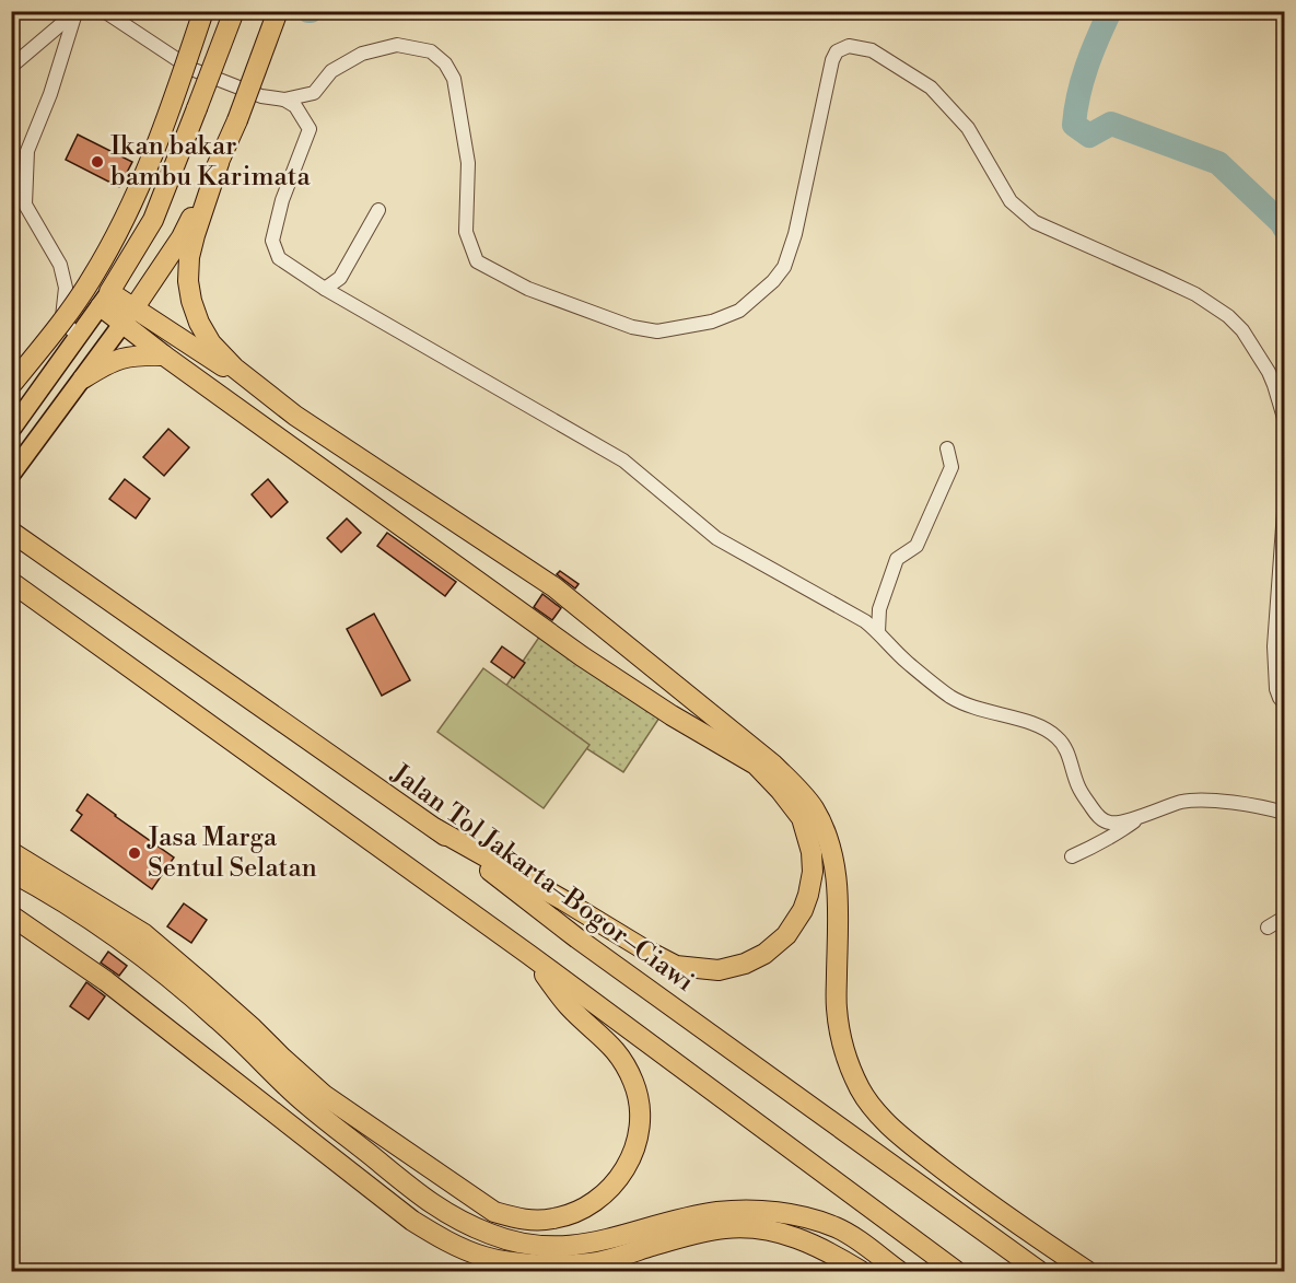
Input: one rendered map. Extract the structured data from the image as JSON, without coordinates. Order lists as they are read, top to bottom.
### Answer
{
  "streets": {
    "highway": ["Jalan Tol Jakarta–Bogor–Ciawi"]
  },
  "places": ["Ikan bakar bambu Karimata", "Jasa Marga Sentul Selatan"]
}
